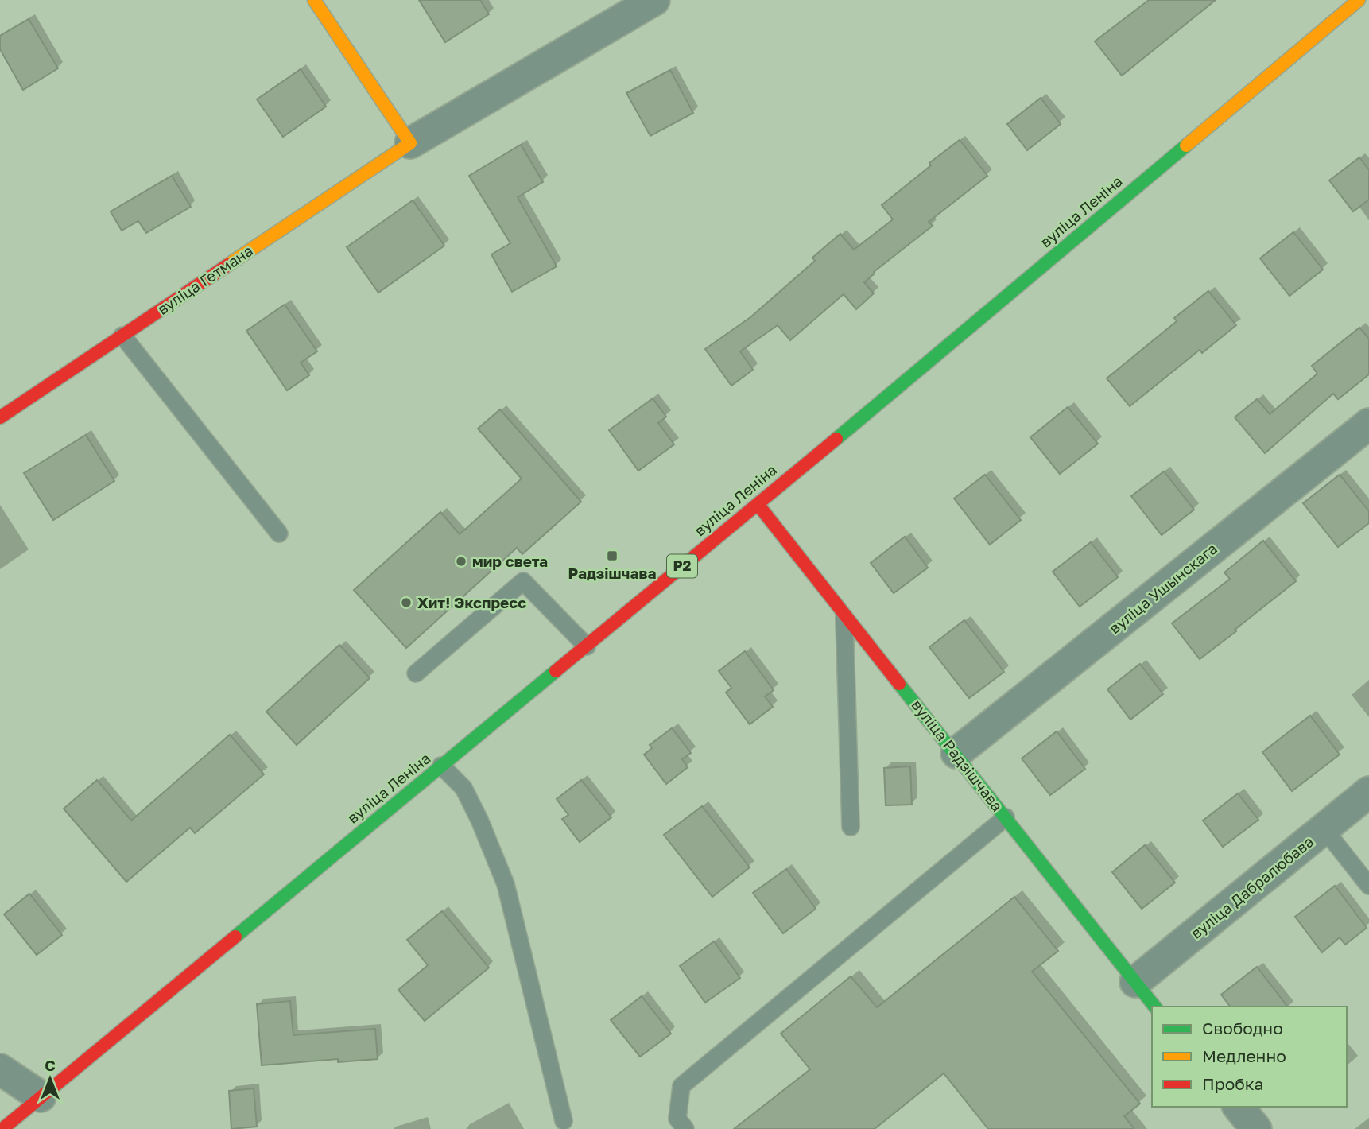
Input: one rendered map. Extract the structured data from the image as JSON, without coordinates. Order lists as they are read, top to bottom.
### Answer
{
  "streets": {
    "main road": [
      "вуліца Леніна",
      "вуліца Гетмана",
      "Р2",
      "вуліца Радзішчава"
    ],
    "street": ["вуліца Ушынскага", "вуліца Дабралюбава"]
  },
  "crossings": [
    ["вуліца Леніна", "вуліца Радзішчава"],
    ["вуліца Ушынскага", "вуліца Радзішчава"],
    ["вуліца Радзішчава", "вуліца Дабралюбава"]
  ],
  "places": {
    "transit": ["Радзішчава"],
    "other": ["мир света", "Хит! Экспресс"]
  },
  "legend": ["Свободно", "Медленно", "Пробка"],
  "north": "top"
}
